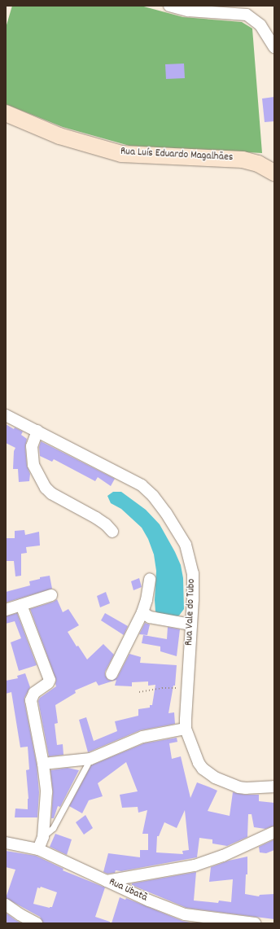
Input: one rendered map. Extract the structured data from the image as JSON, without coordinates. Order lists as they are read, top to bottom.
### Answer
{
  "streets": {
    "main road": ["Rua Luís Eduardo Magalhães"],
    "street": ["Rua Vale do Tubo", "Rua Ubatã"]
  }
}
